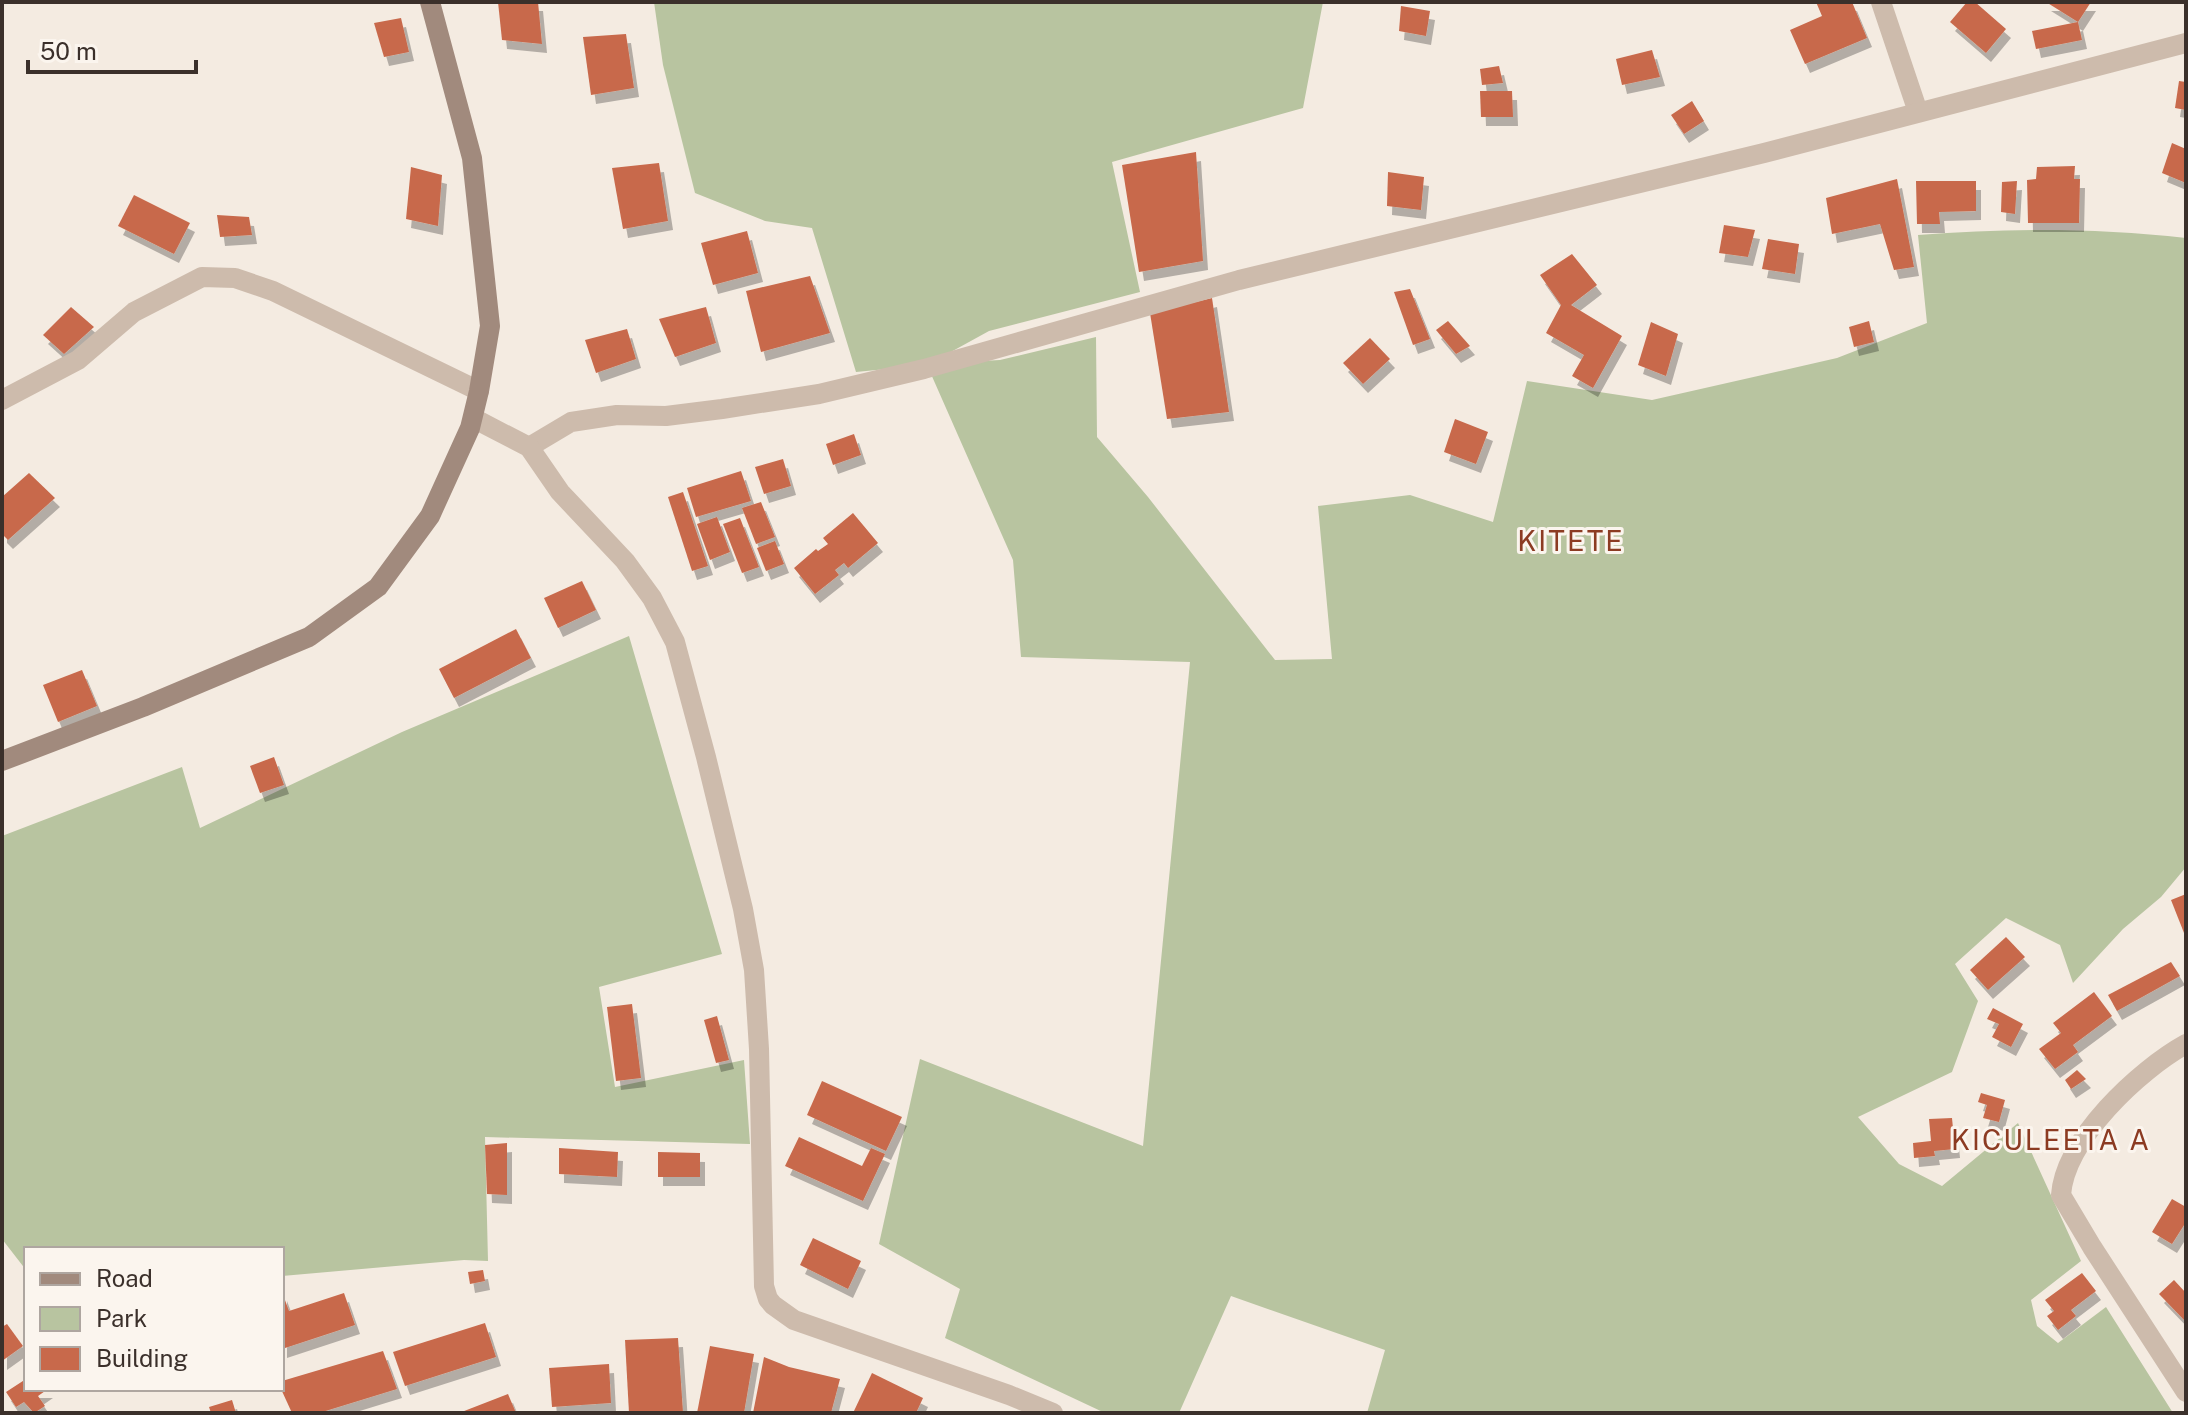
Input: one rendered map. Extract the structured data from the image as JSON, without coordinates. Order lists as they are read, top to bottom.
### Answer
{
  "districts": ["KITETE", "KICULEETA A"],
  "legend": ["Road", "Park", "Building"],
  "scale_bar": "50 m"
}
